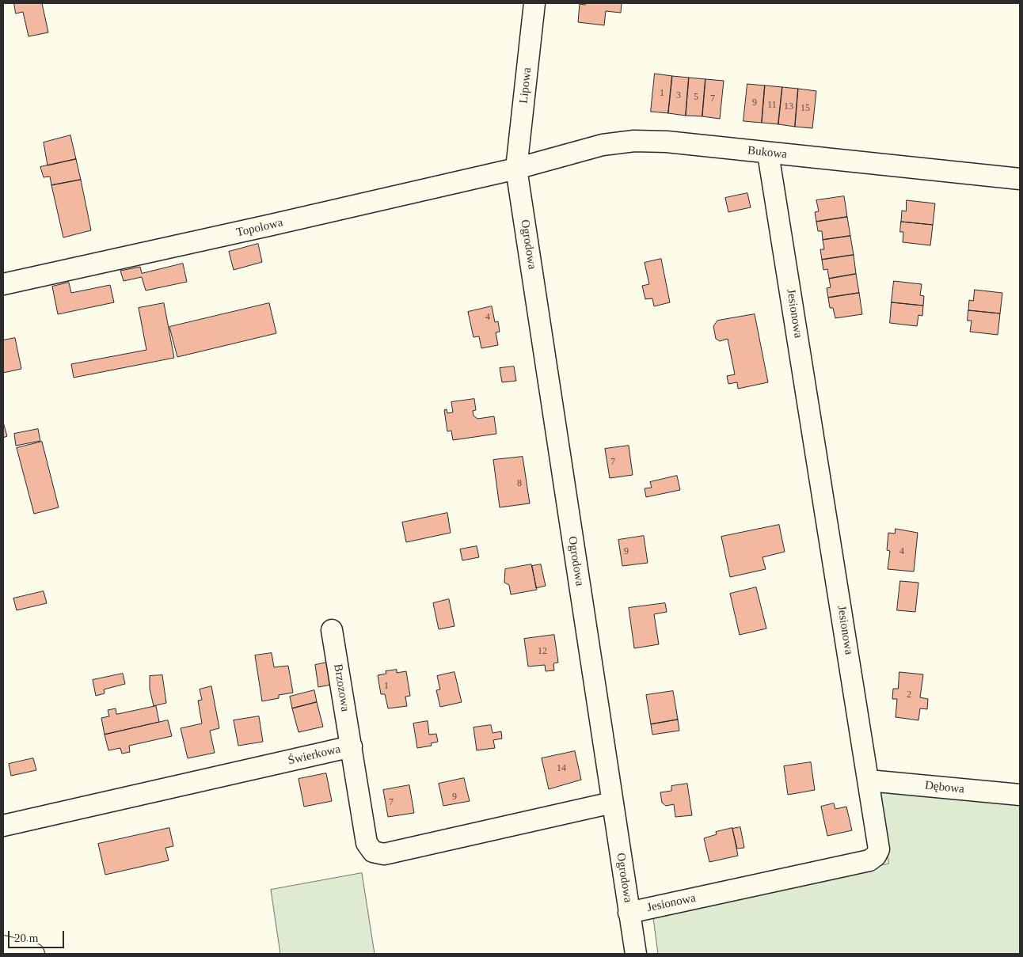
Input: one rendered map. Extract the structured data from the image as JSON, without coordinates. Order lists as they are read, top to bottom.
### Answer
{
  "streets": {
    "street": [
      "Lipowa",
      "Bukowa",
      "Topolowa",
      "Ogrodowa",
      "Jesionowa",
      "Brzozowa",
      "Świerkowa",
      "Dębowa"
    ]
  },
  "crossings": [
    ["Lipowa", "Bukowa"],
    ["Lipowa", "Topolowa"],
    ["Lipowa", "Ogrodowa"],
    ["Bukowa", "Topolowa"],
    ["Bukowa", "Ogrodowa"],
    ["Bukowa", "Jesionowa"],
    ["Topolowa", "Ogrodowa"],
    ["Ogrodowa", "Jesionowa"],
    ["Ogrodowa", "Świerkowa"],
    ["Jesionowa", "Dębowa"],
    ["Brzozowa", "Świerkowa"]
  ],
  "house_numbers": [
    "1",
    "3",
    "5",
    "7",
    "9",
    "11",
    "13",
    "15",
    "4",
    "7",
    "8",
    "9",
    "4",
    "12",
    "1",
    "2",
    "14",
    "9",
    "7"
  ],
  "scale_bar": "20 m"
}
